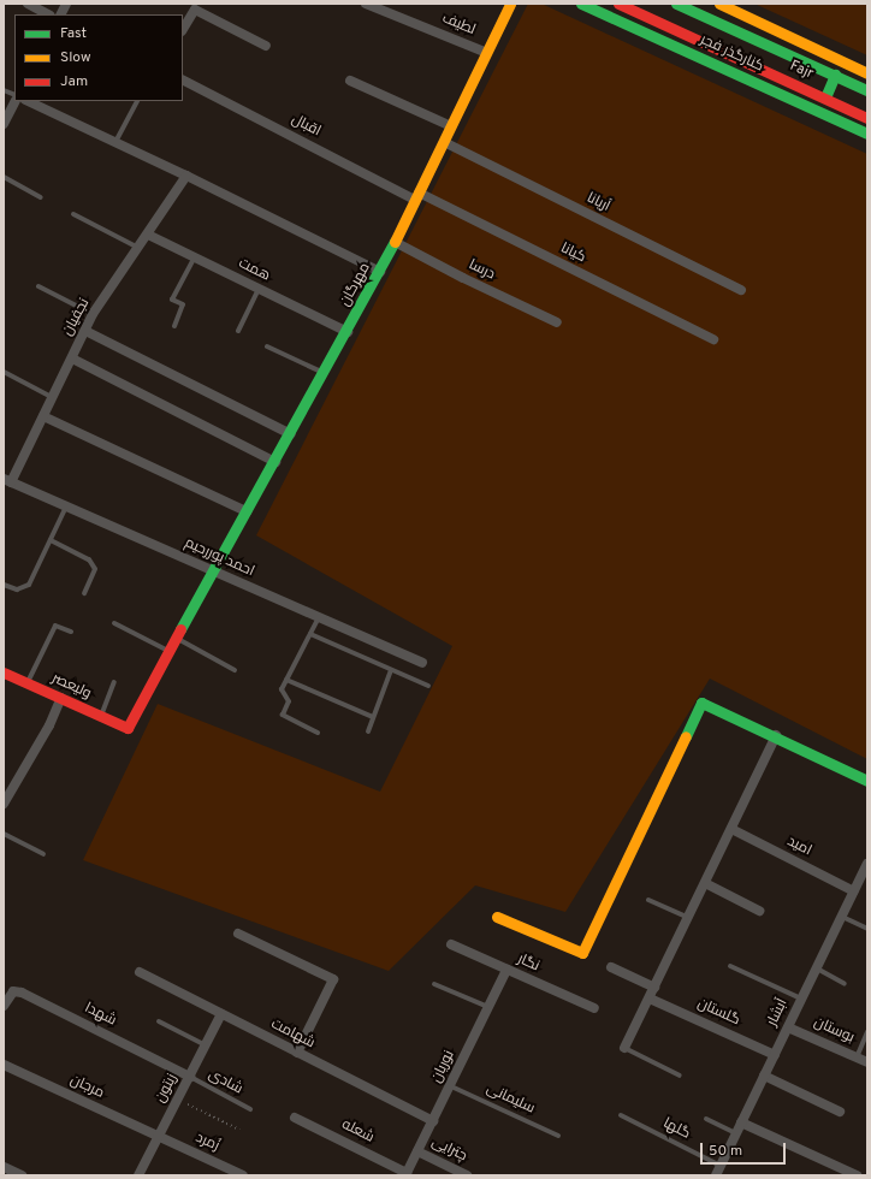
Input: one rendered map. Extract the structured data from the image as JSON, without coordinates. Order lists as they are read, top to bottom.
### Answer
{
  "streets": {
    "street": [
      "لطیف",
      "کنارگذر فجر",
      "Fajr",
      "اقبال",
      "آریانا",
      "کیانا",
      "همت",
      "درسا",
      "مهرگان",
      "نجفیان",
      "احمد پوررحیم",
      "ولیعصر",
      "امید",
      "نگار",
      "گلستان",
      "آبشار",
      "شهدا",
      "بوستان",
      "شهامت",
      "نوریان",
      "مرجان",
      "زیتون",
      "شعله",
      "زُمرد",
      "چترایی"
    ],
    "lane": ["شادی", "سلیمانی", "گلها"]
  },
  "crossings": [
    ["لطیف", "مهرگان"],
    ["اقبال", "کیانا"],
    ["اقبال", "مهرگان"],
    ["آریانا", "مهرگان"],
    ["کیانا", "مهرگان"],
    ["همت", "مهرگان"],
    ["همت", "نجفیان"],
    ["درسا", "مهرگان"],
    ["مهرگان", "احمد پوررحیم"],
    ["مهرگان", "ولیعصر"],
    ["نجفیان", "احمد پوررحیم"],
    ["امید", "آبشار"],
    ["نگار", "نوریان"],
    ["گلستان", "آبشار"],
    ["آبشار", "بوستان"],
    ["آبشار", "گلها"],
    ["شهدا", "شادی"],
    ["شهدا", "زیتون"],
    ["شهامت", "نوریان"],
    ["شهامت", "زیتون"],
    ["نوریان", "سلیمانی"],
    ["نوریان", "شعله"],
    ["نوریان", "چترایی"],
    ["شادی", "زیتون"],
    ["مرجان", "زیتون"],
    ["مرجان", "زُمرد"],
    ["زیتون", "زُمرد"]
  ],
  "legend": ["Fast", "Slow", "Jam"],
  "scale_bar": "50 m"
}
